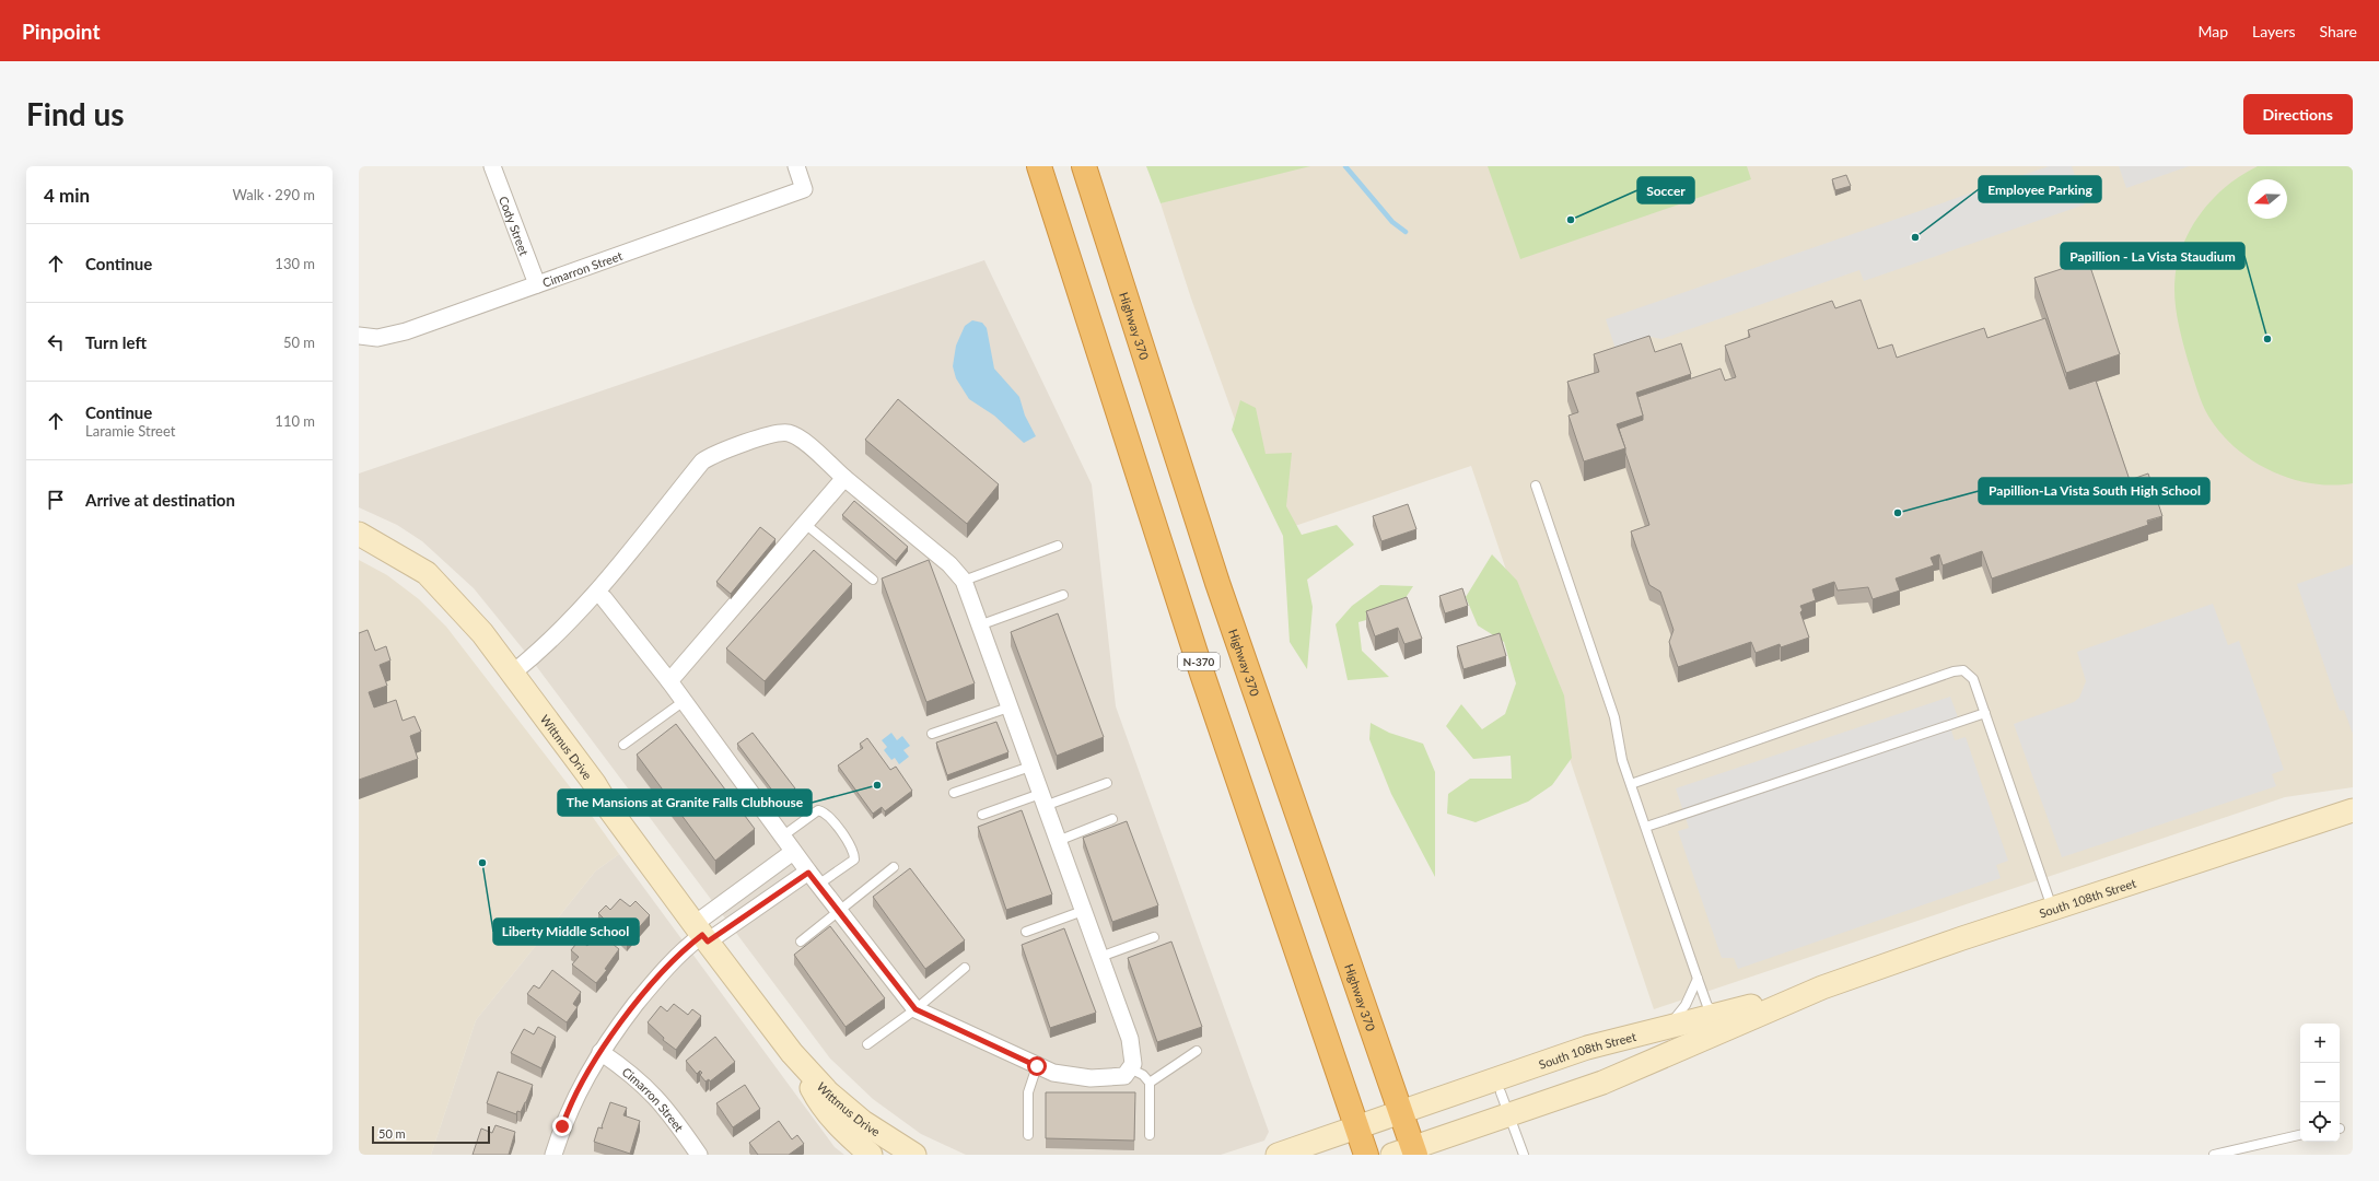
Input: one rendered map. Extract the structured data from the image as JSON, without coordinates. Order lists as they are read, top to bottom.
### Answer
{
  "streets": {
    "highway": ["Highway 370", "N-370"],
    "street": [
      "Cody Street",
      "Cimarron Street",
      "Wittmus Drive",
      "South 108th Street"
    ]
  },
  "crossings": [
    ["Cody Street", "Cimarron Street"],
    ["Highway 370", "South 108th Street"],
    ["N-370", "South 108th Street"]
  ],
  "places": [
    "Soccer",
    "Employee Parking",
    "Papillion - La Vista Staudium",
    "Papillion-La Vista South High School",
    "The Mansions at Granite Falls Clubhouse",
    "Liberty Middle School"
  ],
  "scale_bar": "50 m",
  "north": "left",
  "page": {
    "header": "Pinpoint",
    "nav": ["Map", "Layers", "Share"],
    "buttons": "Directions",
    "title": "Find us",
    "heading": ["4 min", "Walk · 290 m"],
    "list": [
      ["Continue", "130 m"],
      ["Turn left", "50 m"],
      ["Continue", "Laramie Street", "110 m"],
      "Arrive at destination"
    ],
    "map_buttons": ["+", "−"],
    "scale": "50 m"
  }
}
